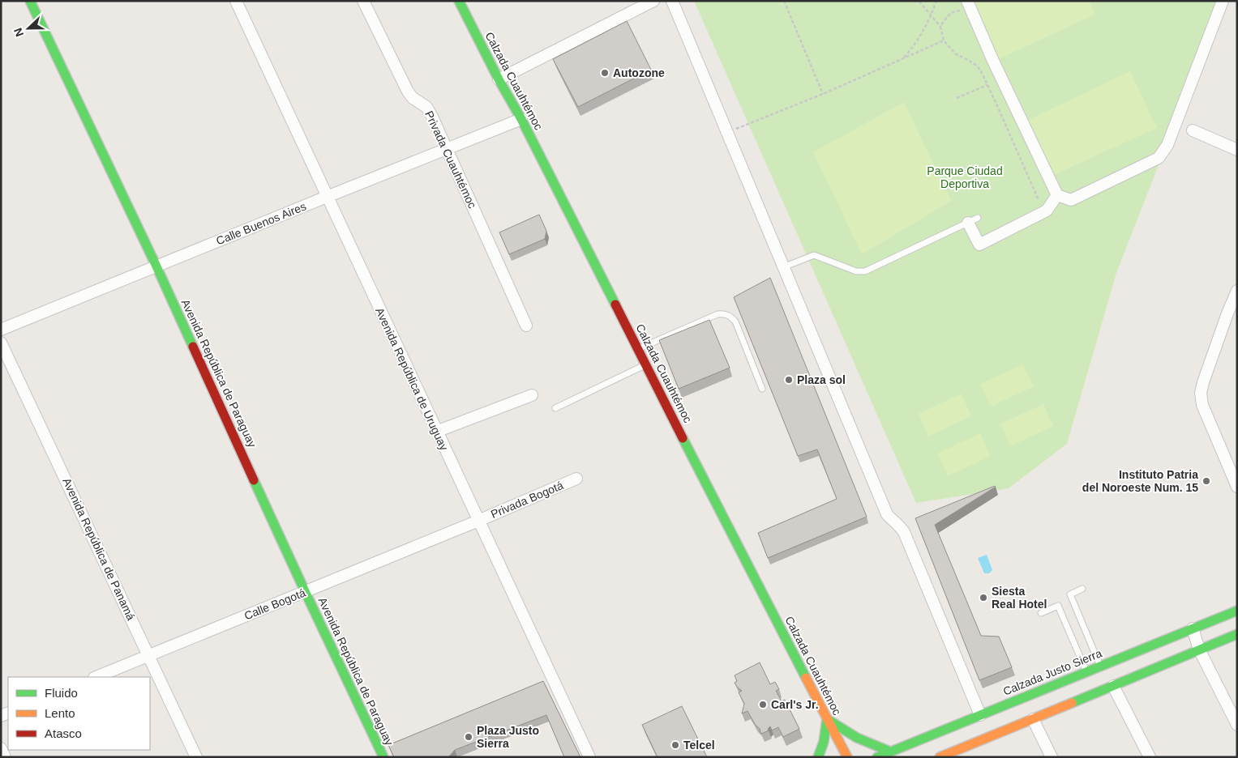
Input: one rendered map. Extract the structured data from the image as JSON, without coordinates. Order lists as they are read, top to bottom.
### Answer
{
  "streets": {
    "main road": ["Calzada Cuauhtémoc", "Avenida República de Paraguay", "Calzada Justo Sierra"],
    "street": [
      "Privada Cuauhtémoc",
      "Calle Buenos Aires",
      "Avenida República de Uruguay",
      "Privada Bogotá",
      "Avenida República de Panamá",
      "Calle Bogotá"
    ]
  },
  "crossings": [
    ["Calzada Cuauhtémoc", "Calle Buenos Aires"],
    ["Privada Cuauhtémoc", "Calle Buenos Aires"],
    ["Calle Buenos Aires", "Avenida República de Paraguay"],
    ["Calle Buenos Aires", "Avenida República de Uruguay"],
    ["Avenida República de Paraguay", "Calle Bogotá"],
    ["Avenida República de Uruguay", "Privada Bogotá"],
    ["Avenida República de Uruguay", "Calle Bogotá"],
    ["Privada Bogotá", "Calle Bogotá"],
    ["Avenida República de Panamá", "Calle Bogotá"]
  ],
  "parks": ["Parque Ciudad Deportiva"],
  "places": [
    "Autozone",
    "Plaza sol",
    "Instituto Patria del Noroeste Num. 15",
    "Siesta Real Hotel",
    "Carl's Jr.",
    "Plaza Justo Sierra",
    "Telcel"
  ],
  "legend": ["Fluido", "Lento", "Atasco"],
  "north": "left"
}
